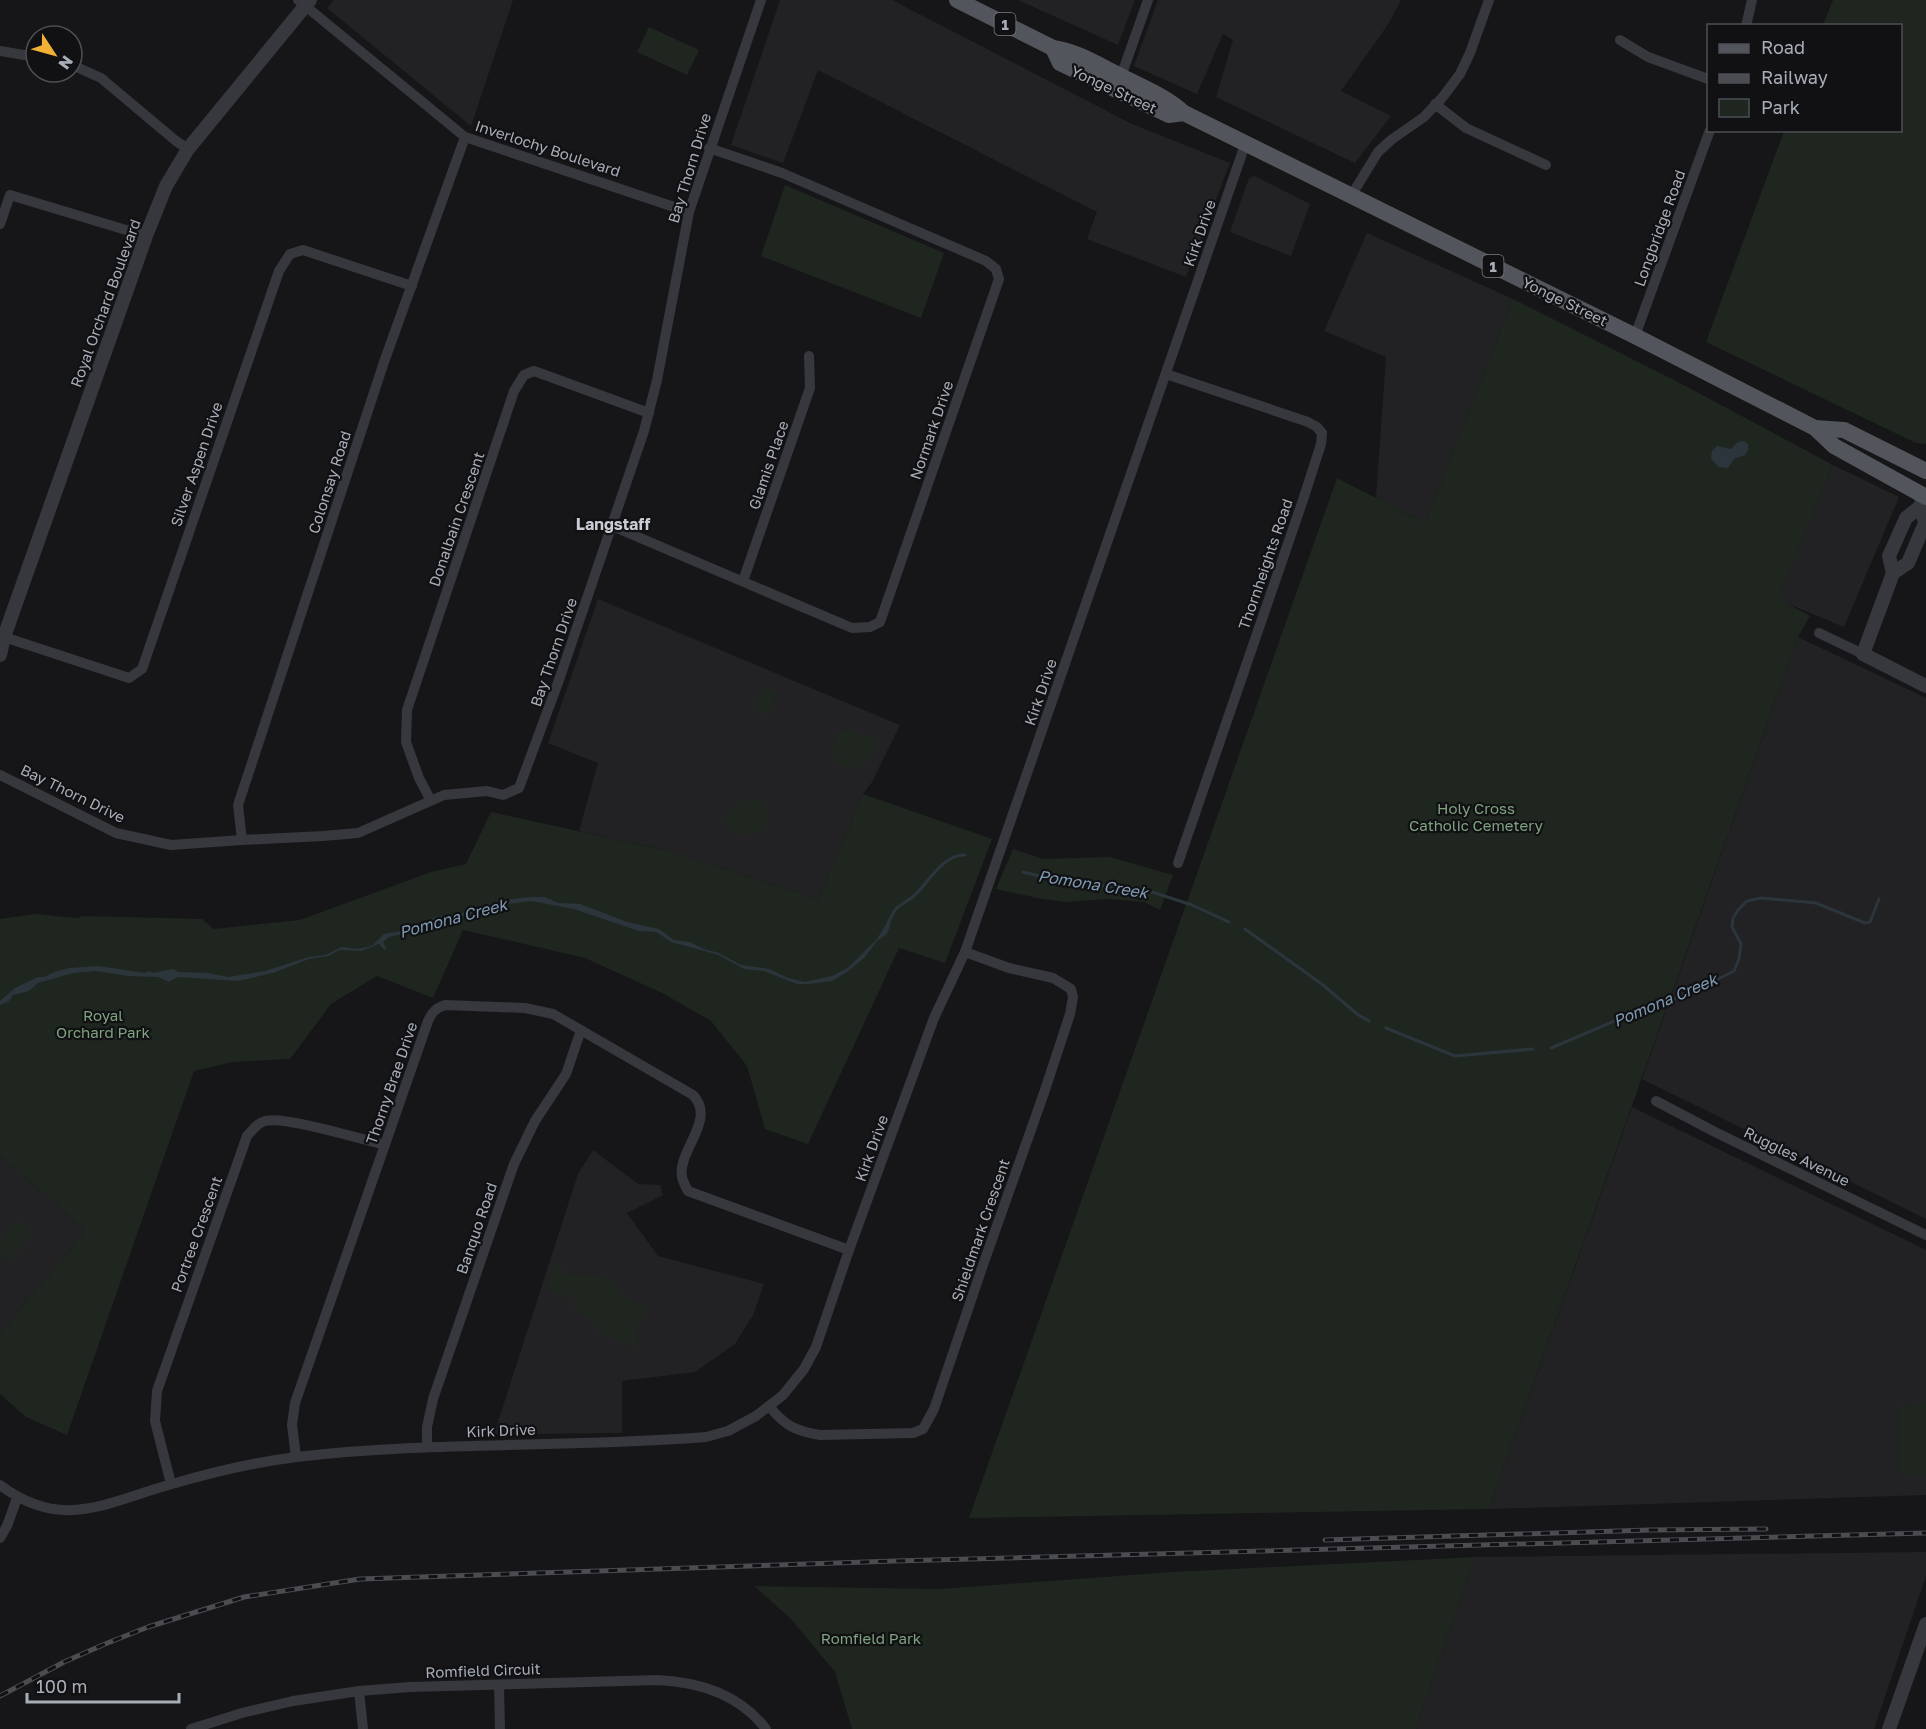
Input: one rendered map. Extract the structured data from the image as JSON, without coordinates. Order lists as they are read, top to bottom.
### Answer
{
  "streets": {
    "main road": ["1", "Yonge Street"],
    "street": [
      "Inverlochy Boulevard",
      "Bay Thorn Drive",
      "Longbridge Road",
      "Kirk Drive",
      "Royal Orchard Boulevard",
      "Normark Drive",
      "Silver Aspen Drive",
      "Glamis Place",
      "Colonsay Road",
      "Donalbain Crescent",
      "Thornheights Road",
      "Thorny Brae Drive",
      "Ruggles Avenue",
      "Banquo Road",
      "Shieldmark Crescent",
      "Portree Crescent",
      "Romfield Circuit"
    ]
  },
  "crossings": [
    ["Yonge Street", "Longbridge Road"],
    ["Yonge Street", "Kirk Drive"],
    ["Inverlochy Boulevard", "Bay Thorn Drive"],
    ["Inverlochy Boulevard", "Royal Orchard Boulevard"],
    ["Inverlochy Boulevard", "Colonsay Road"],
    ["Bay Thorn Drive", "Normark Drive"],
    ["Bay Thorn Drive", "Colonsay Road"],
    ["Bay Thorn Drive", "Donalbain Crescent"],
    ["Kirk Drive", "Thornheights Road"],
    ["Kirk Drive", "Thorny Brae Drive"],
    ["Kirk Drive", "Banquo Road"],
    ["Kirk Drive", "Shieldmark Crescent"],
    ["Kirk Drive", "Portree Crescent"],
    ["Royal Orchard Boulevard", "Silver Aspen Drive"],
    ["Normark Drive", "Glamis Place"],
    ["Silver Aspen Drive", "Colonsay Road"],
    ["Thorny Brae Drive", "Banquo Road"],
    ["Thorny Brae Drive", "Portree Crescent"]
  ],
  "districts": ["Langstaff"],
  "water": ["Pomona Creek"],
  "parks": ["Holy Cross Catholic Cemetery", "Royal Orchard Park", "Romfield Park"],
  "legend": ["Road", "Railway", "Park"],
  "scale_bar": "100 m",
  "north": "bottom right"
}
